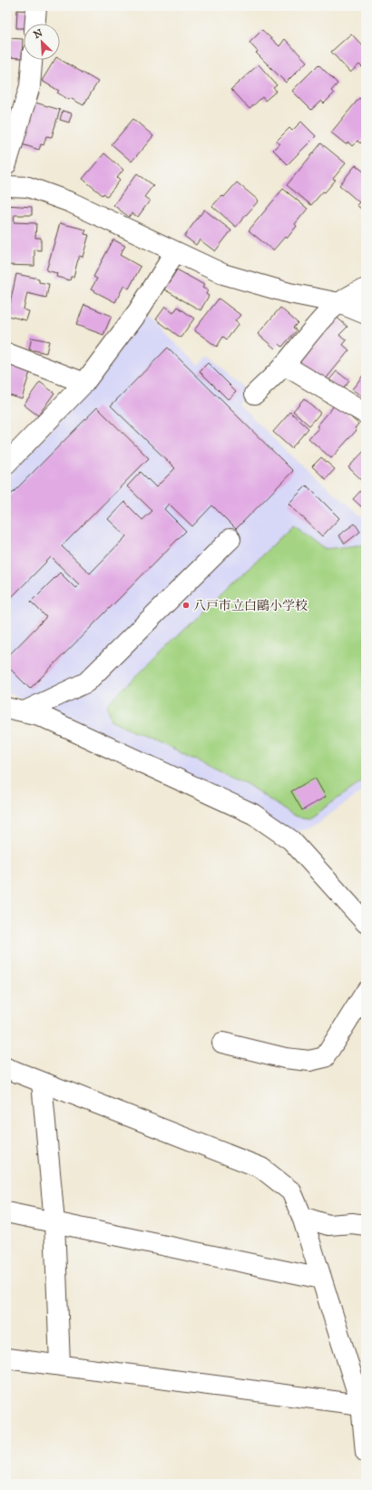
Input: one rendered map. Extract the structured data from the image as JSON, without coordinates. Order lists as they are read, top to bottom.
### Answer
{
  "places": ["八戸市立白鷗小学校"],
  "north": "top left"
}
